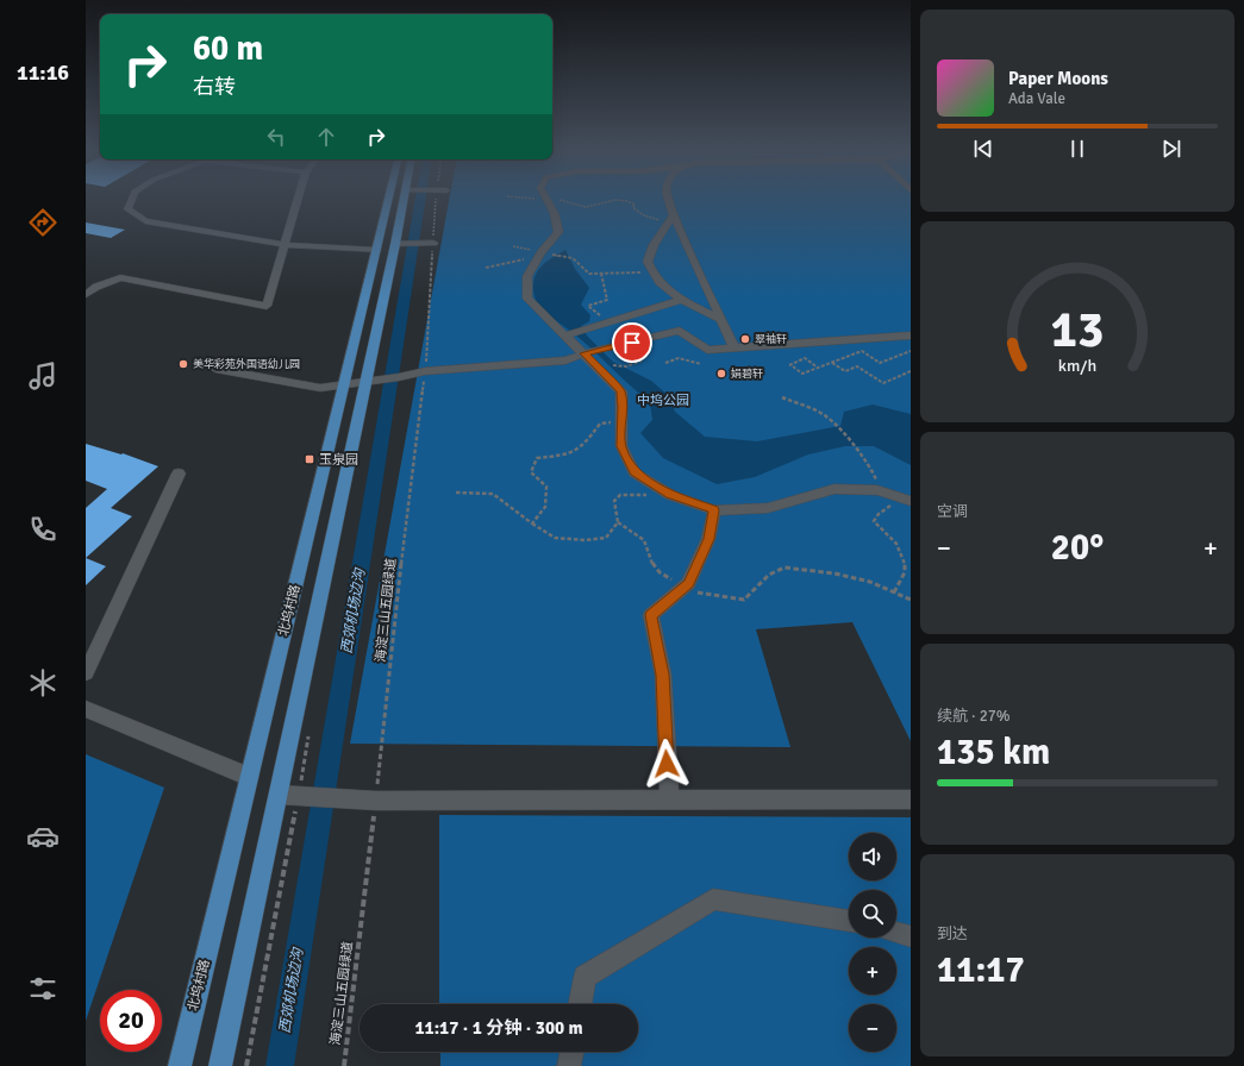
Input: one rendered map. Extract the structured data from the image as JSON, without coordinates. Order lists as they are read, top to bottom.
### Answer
{
  "streets": {
    "main road": ["北坞村路"],
    "path": ["海淀三山五园绿道"]
  },
  "water": ["西郊机场边沟"],
  "parks": ["中坞公园"],
  "places": {
    "other": ["翠袖轩", "美华彩苑外国语幼儿园", "娟碧轩"],
    "transit": ["玉泉园"]
  },
  "page": {
    "tabs": "11:16",
    "turn": ["60 m", "右转"],
    "song": ["Paper Moons", "Ada Vale"],
    "tile": [
      "空调",
      ["续航 · 27%", "135 km"],
      ["到达", "11:17"]
    ],
    "heat": ["−", "20°", "+"],
    "map_buttons": ["+", "−"],
    "limit": "20",
    "trip": "11:17 · 1 分钟 · 300 m",
    "gauge": ["13", "km/h"]
  }
}
